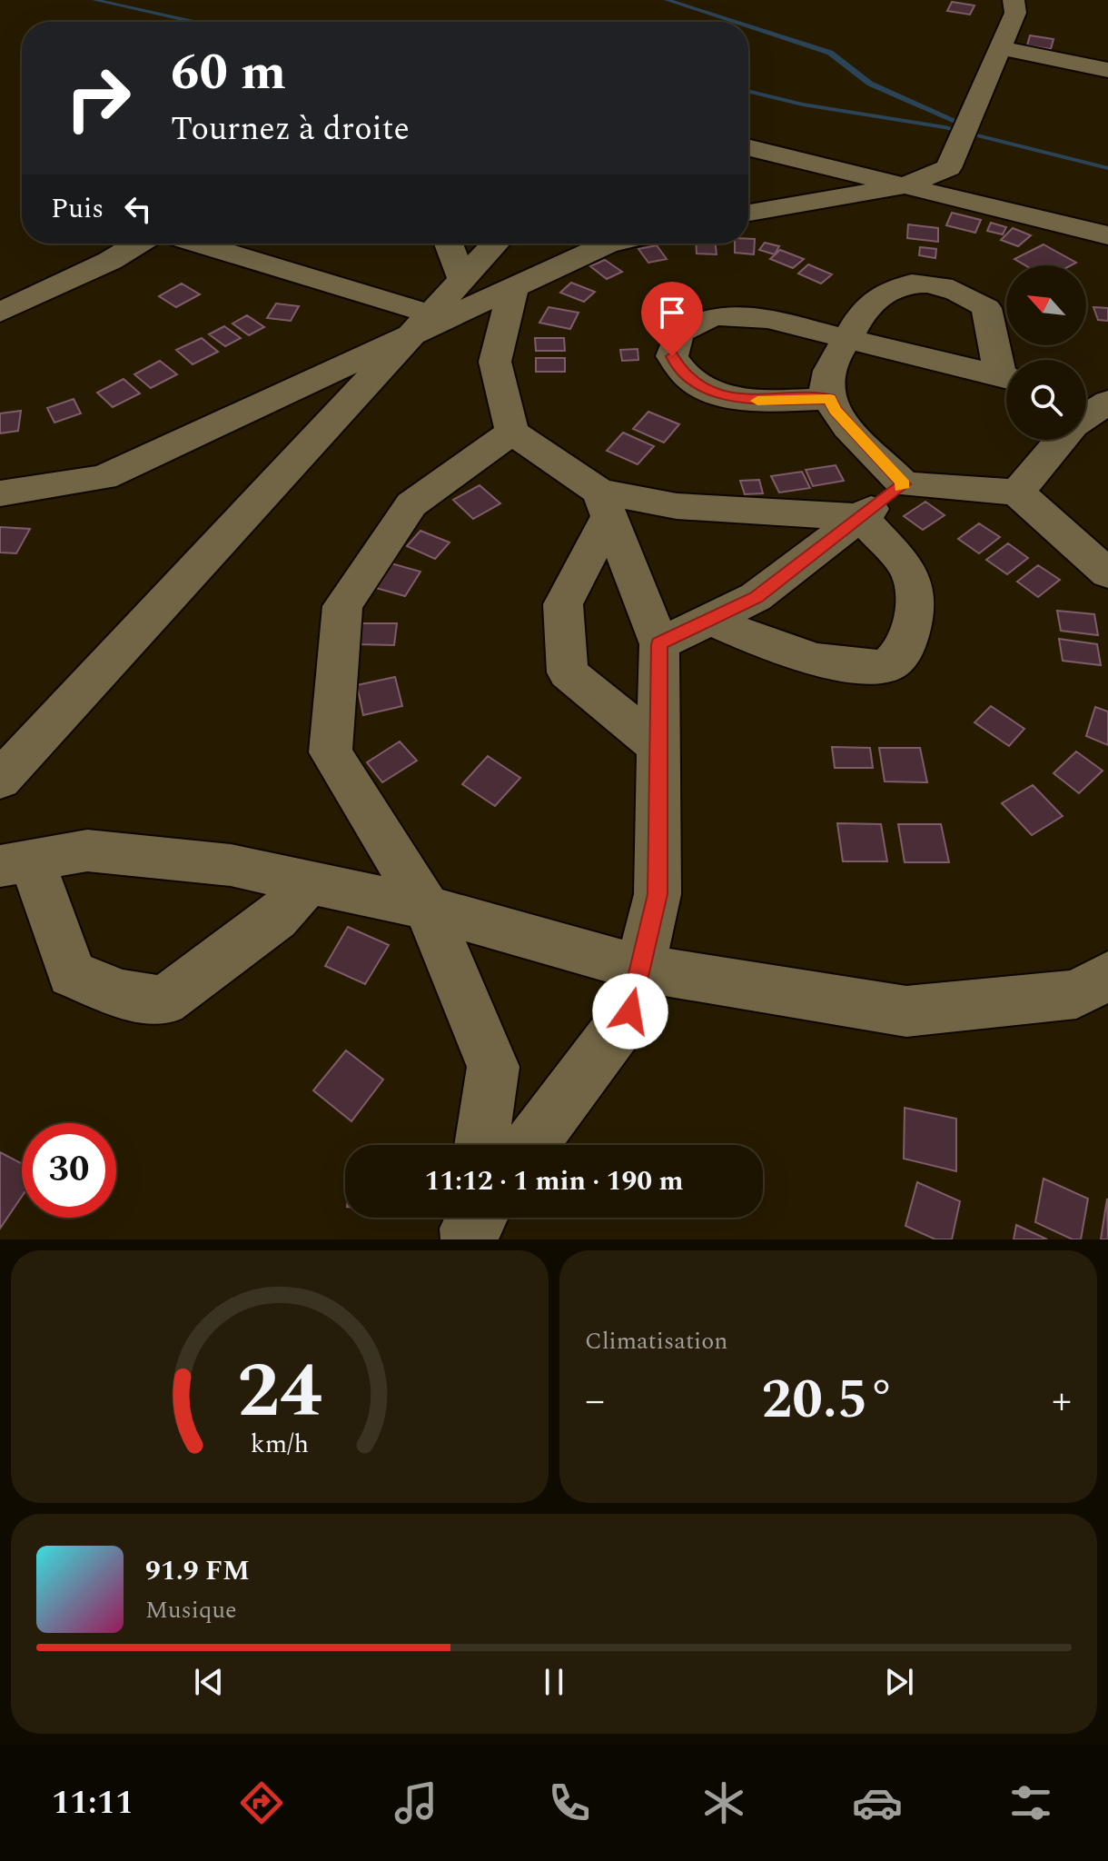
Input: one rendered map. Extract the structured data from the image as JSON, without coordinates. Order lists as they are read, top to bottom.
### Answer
{
  "north": "top left",
  "page": {
    "turn": ["60 m", "Tournez à droite"],
    "then": "Puis",
    "limit": "30",
    "trip": "11:12 · 1 min · 190 m",
    "tile": "Climatisation",
    "heat": ["−", "20.5°", "+"],
    "song": ["91.9 FM", "Musique"],
    "tabs": "11:11",
    "gauge": ["24", "km/h"]
  }
}
